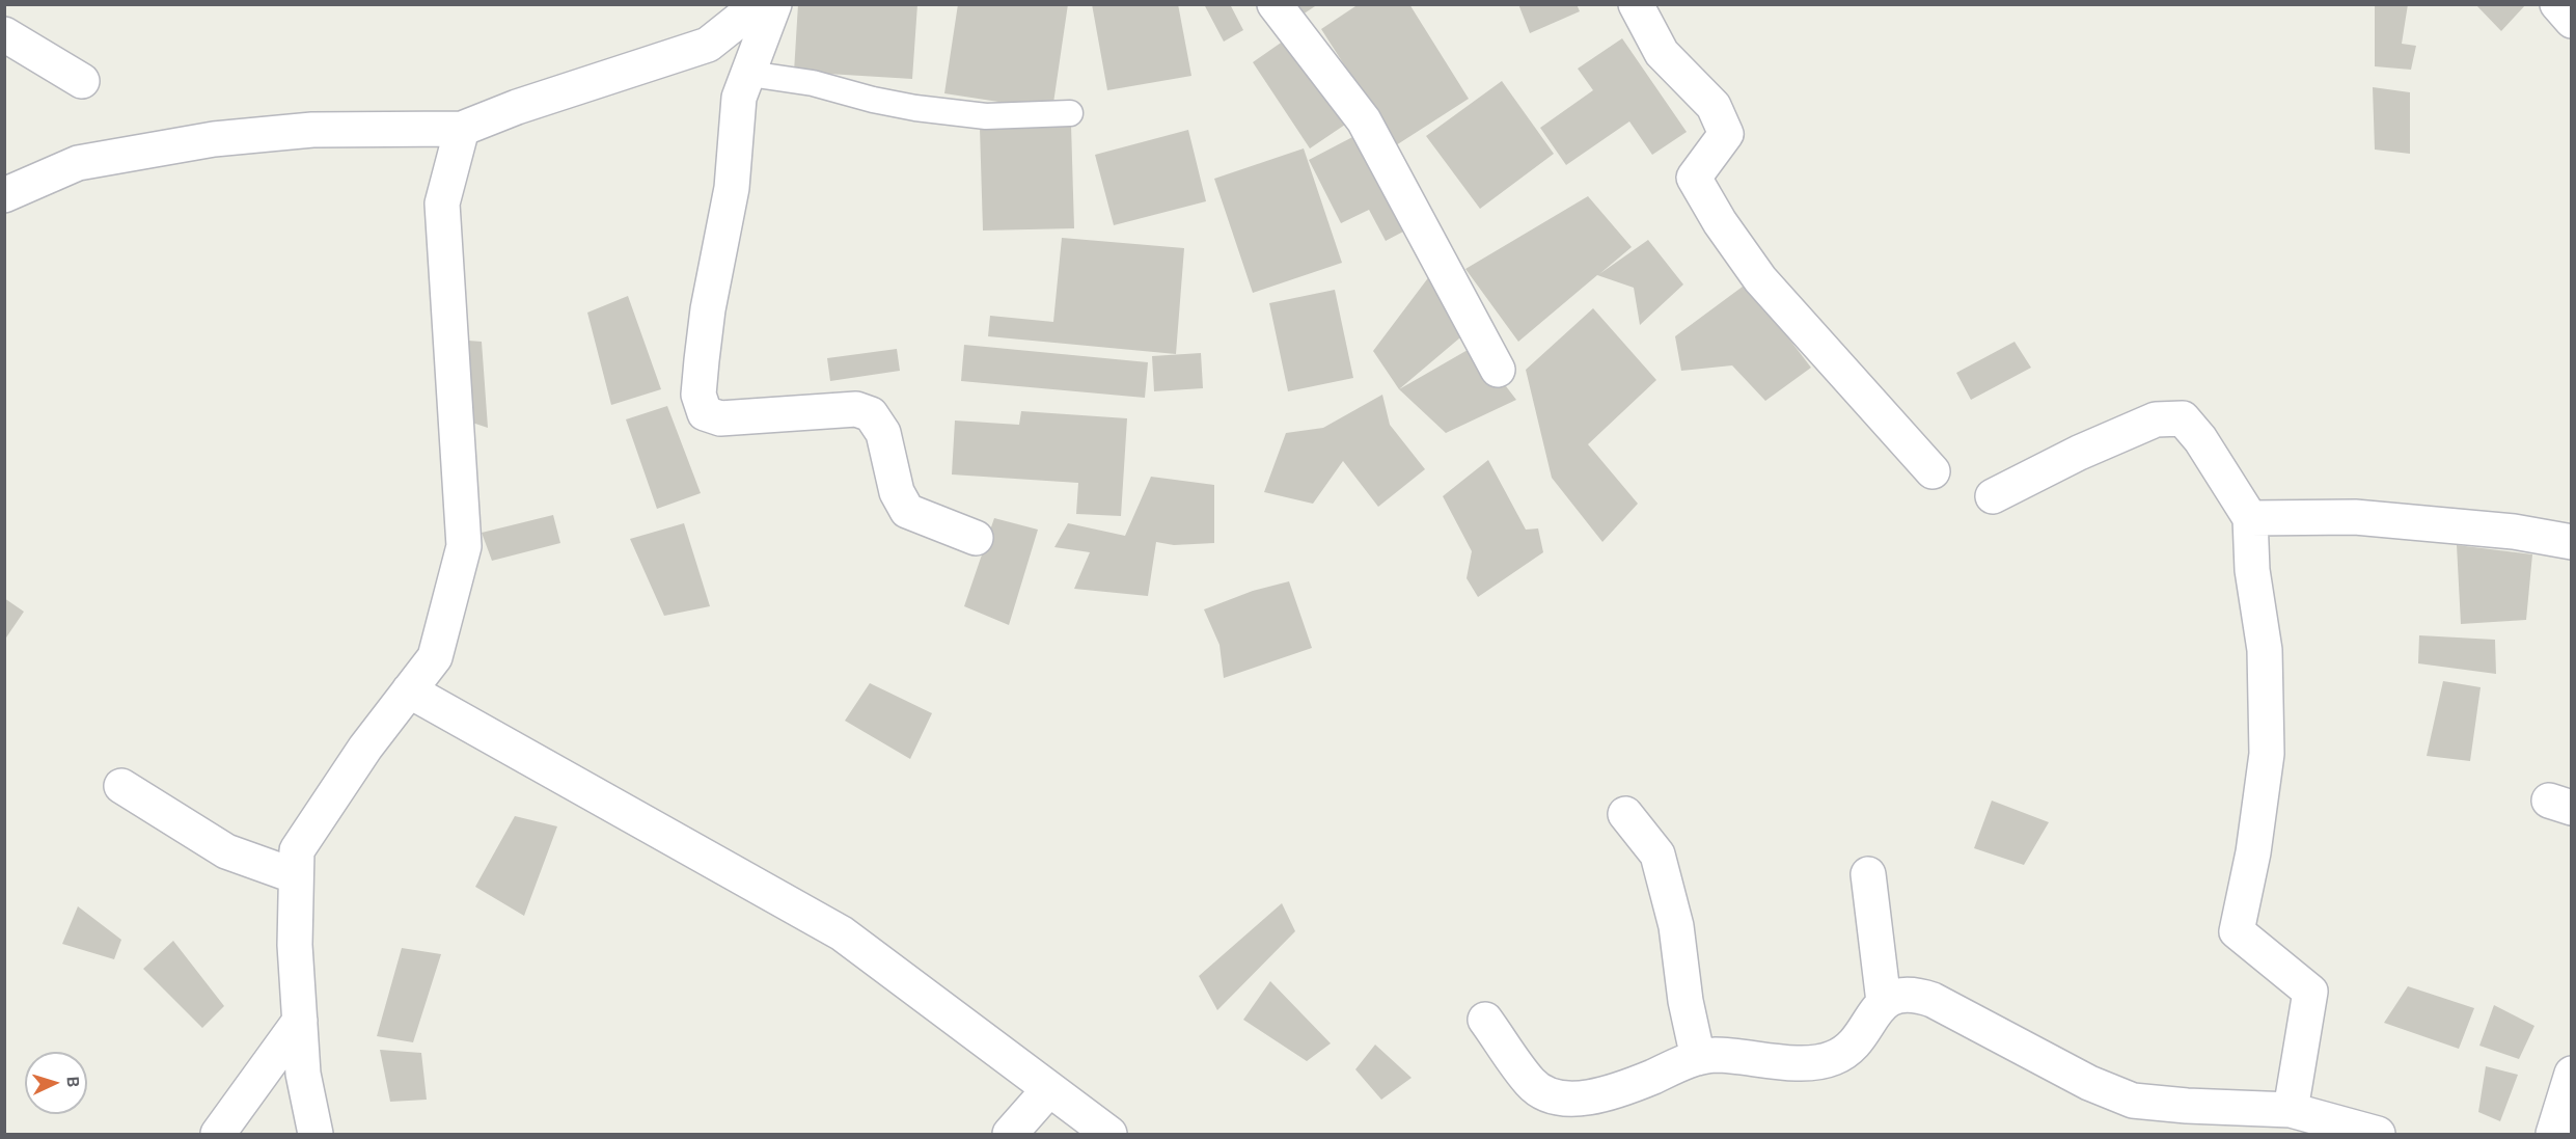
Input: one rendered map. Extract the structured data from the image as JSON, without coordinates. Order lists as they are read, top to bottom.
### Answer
{
  "north": "right"
}
